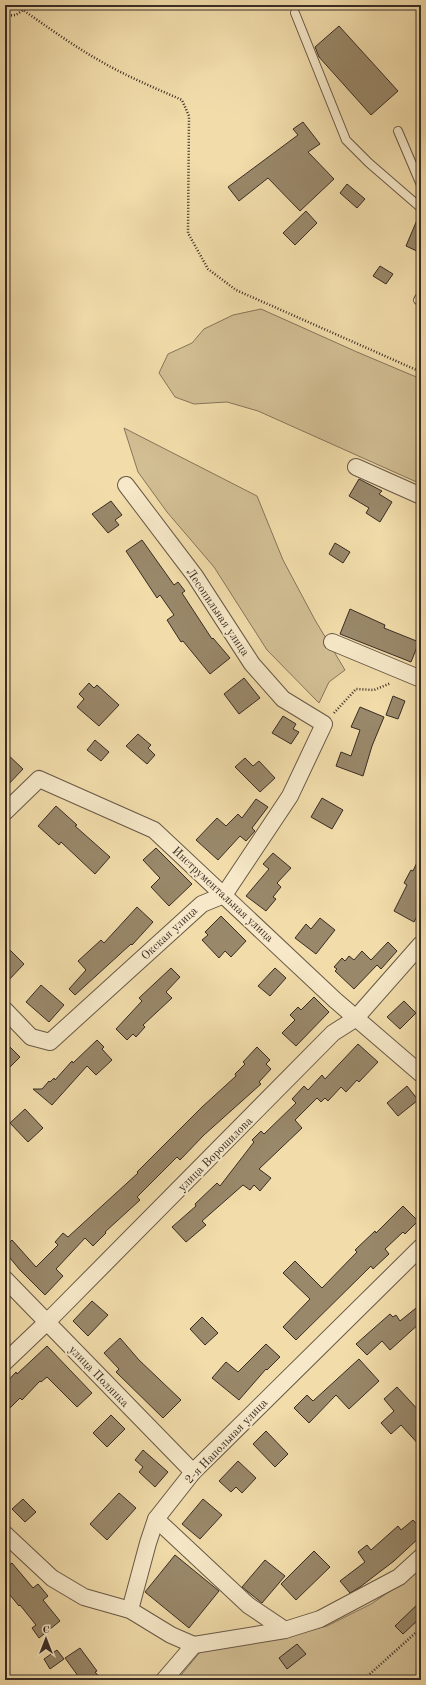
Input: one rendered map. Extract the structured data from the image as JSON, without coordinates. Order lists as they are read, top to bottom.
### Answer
{
  "streets": {
    "street": [
      "Лесопильная улица",
      "Инструментальная улица",
      "Окская улица",
      "улица Ворошилова",
      "улица Полянка",
      "2-я Напольная улица"
    ]
  },
  "crossings": [
    ["Инструментальная улица", "Окская улица"],
    ["Инструментальная улица", "улица Ворошилова"],
    ["улица Ворошилова", "улица Полянка"],
    ["улица Полянка", "2-я Напольная улица"]
  ],
  "north": "top"
}
